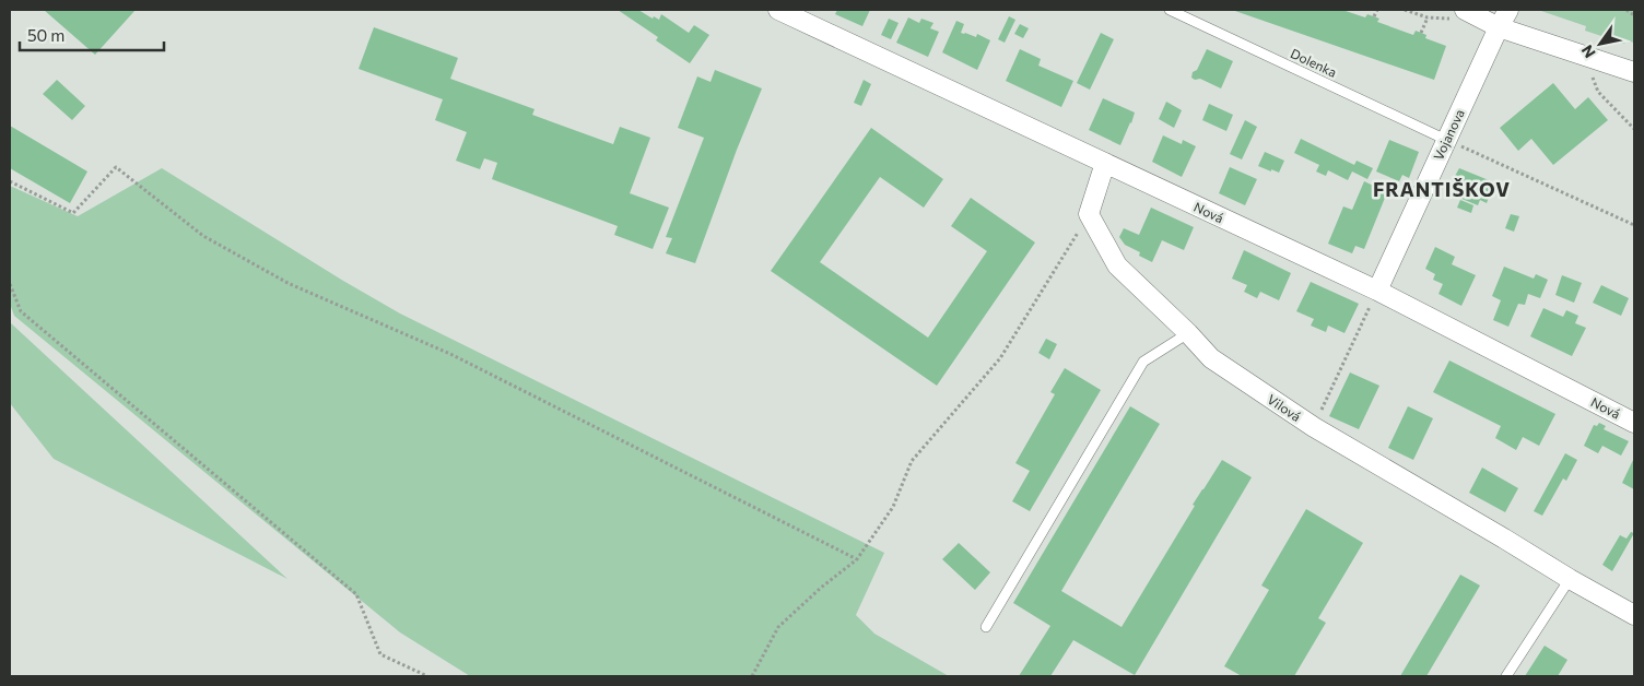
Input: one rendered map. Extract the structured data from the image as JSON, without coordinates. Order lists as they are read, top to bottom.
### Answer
{
  "streets": {
    "street": ["Vojanova", "Nová", "Vilová"],
    "lane": ["Dolenka"]
  },
  "crossings": [
    ["Dolenka", "Vojanova"],
    ["Vojanova", "Nová"]
  ],
  "districts": ["FRANTIŠKOV"],
  "scale_bar": "50 m",
  "north": "bottom left"
}
